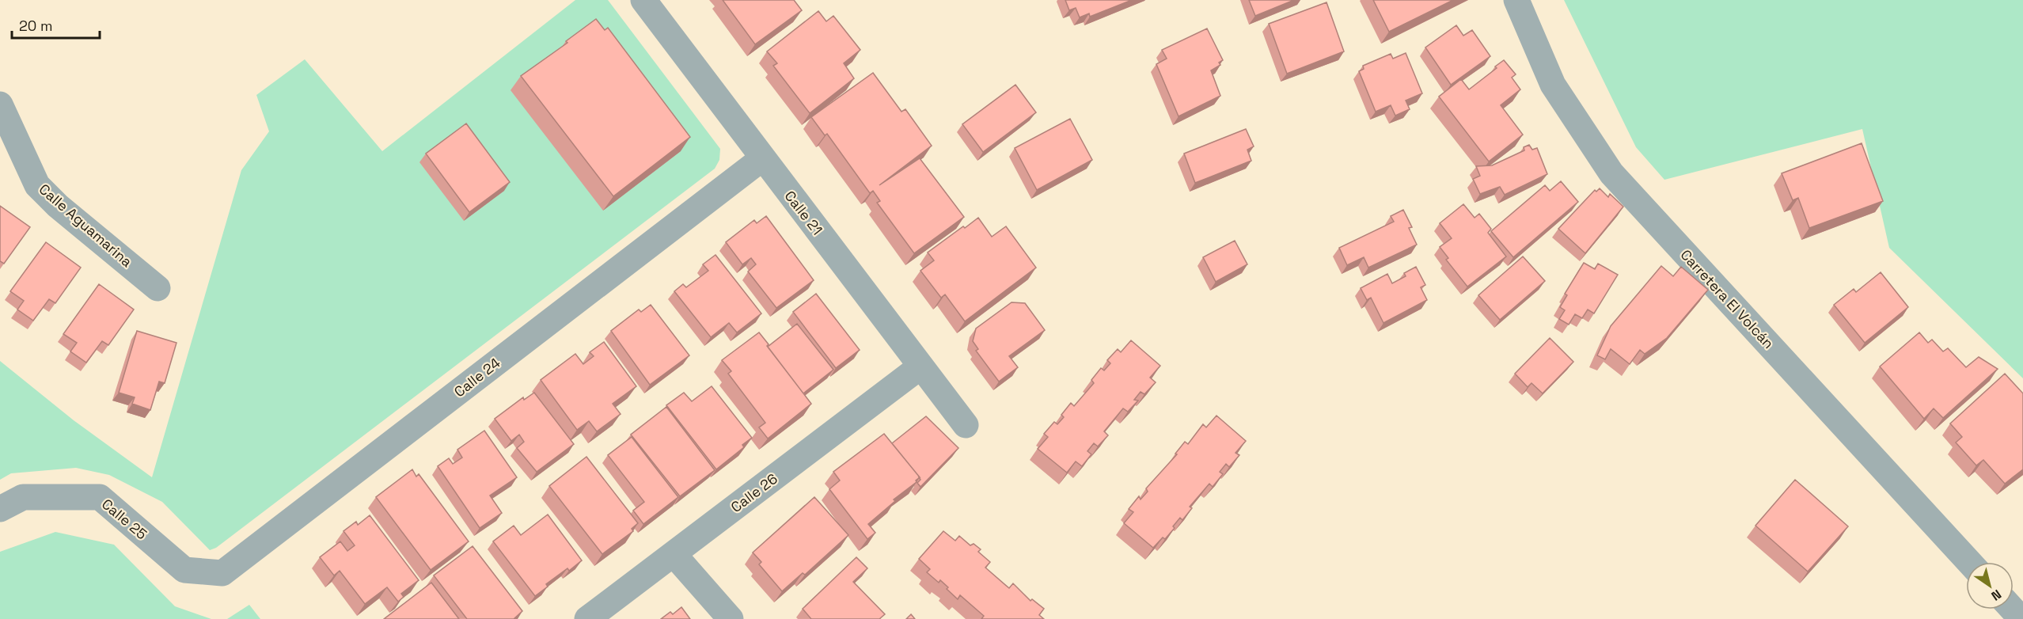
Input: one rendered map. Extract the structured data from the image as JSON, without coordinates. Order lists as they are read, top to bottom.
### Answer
{
  "streets": {
    "street": [
      "Calle 21",
      "Calle Aguamarina",
      "Carretera El Volcán",
      "Calle 24",
      "Calle 26",
      "Calle 25"
    ]
  },
  "crossings": [
    ["Calle 21", "Calle 24"],
    ["Calle 21", "Calle 26"],
    ["Calle 24", "Calle 25"]
  ],
  "scale_bar": "20 m",
  "north": "bottom right"
}
